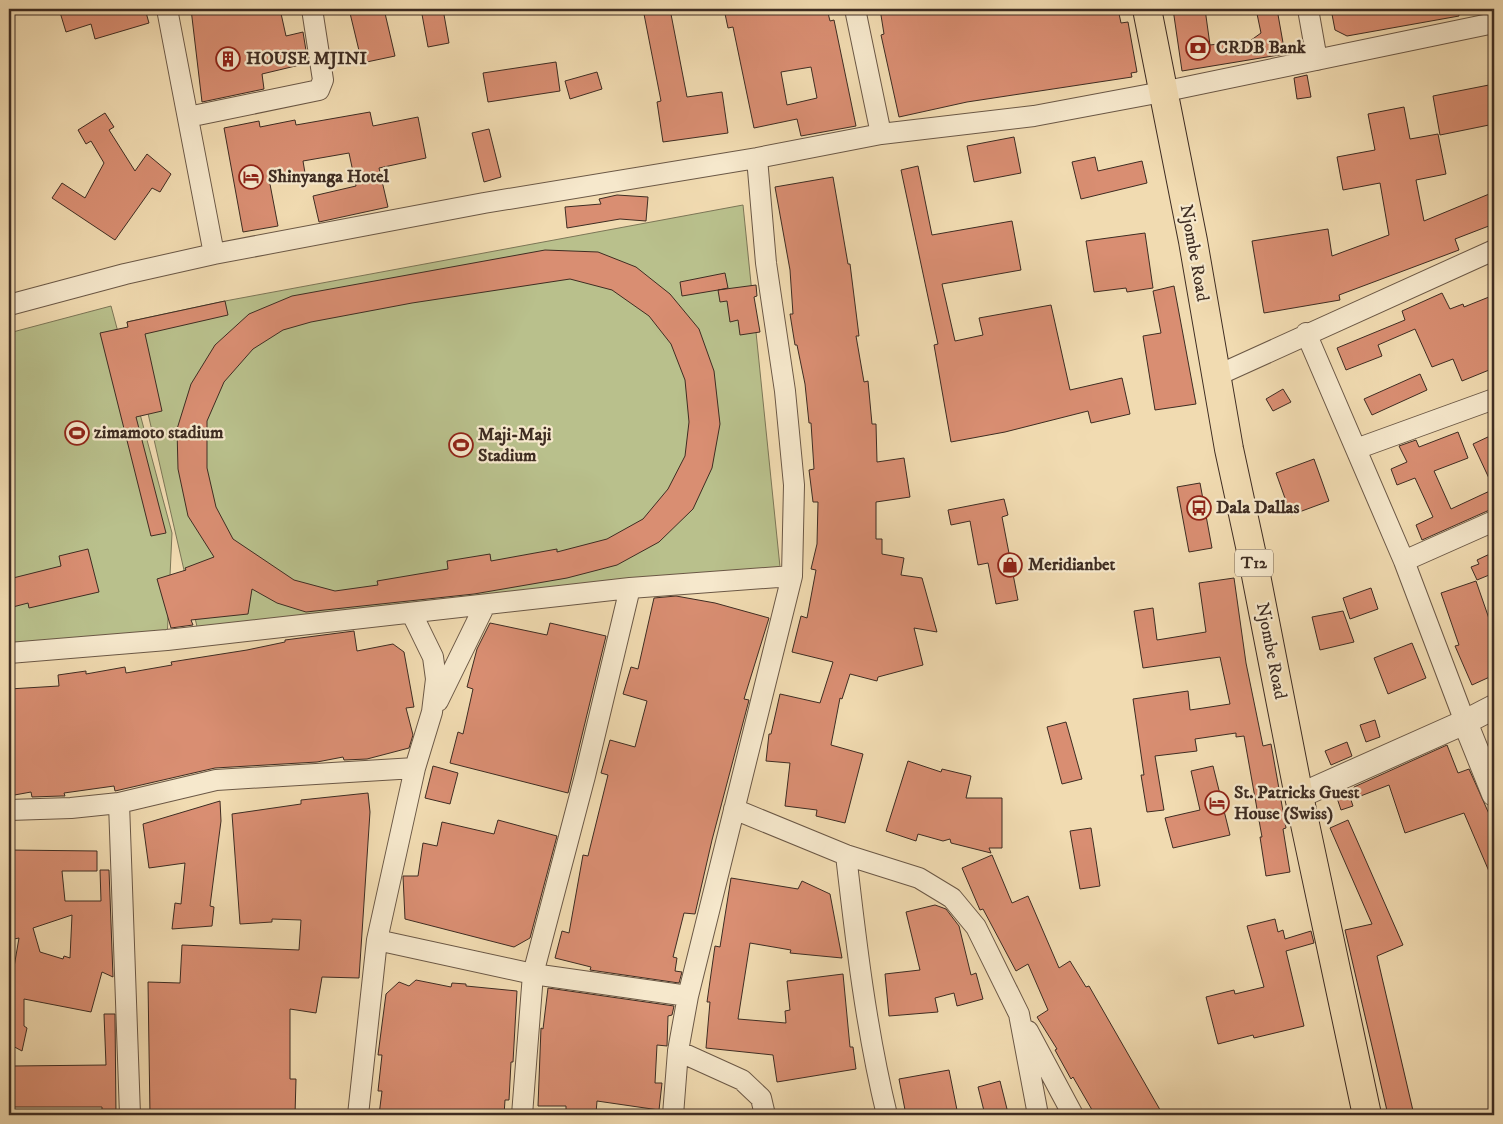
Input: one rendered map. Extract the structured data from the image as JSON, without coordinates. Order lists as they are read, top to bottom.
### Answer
{
  "streets": {
    "highway": ["Njombe Road", "T12"]
  },
  "places": {
    "bank": ["CRDB Bank"],
    "building": ["HOUSE MJINI"],
    "hotel": ["Shinyanga Hotel", "St. Patricks Guest House (Swiss)"],
    "sports": ["zimamoto stadium", "Maji-Maji Stadium"],
    "bus stop": ["Dala Dallas"],
    "shop": ["Meridianbet"]
  }
}
